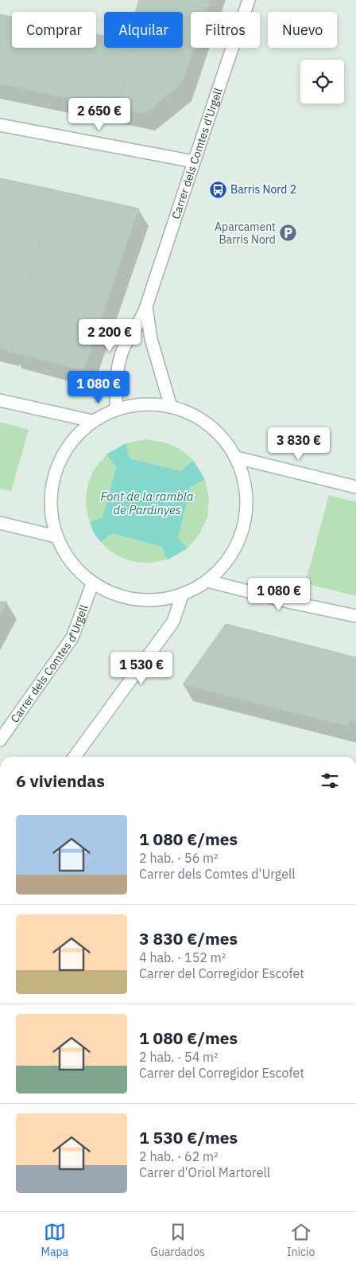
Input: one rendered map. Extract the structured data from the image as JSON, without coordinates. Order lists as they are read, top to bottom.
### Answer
{
  "streets": {
    "street": ["Carrer dels Comtes d'Urgell"]
  },
  "water": ["Font de la rambla de Pardinyes"],
  "places": {
    "bus stop": ["Barris Nord 2"],
    "parking": ["Aparcament Barris Nord"]
  },
  "page": {
    "chip": [
      "Comprar",
      "Alquilar",
      "Filtros",
      "Nuevo"
    ],
    "price": [
      "2 650 €",
      "2 200 €",
      "1 080 €",
      "3 830 €",
      "1 080 €",
      "1 530 €"
    ],
    "heading": "6 viviendas",
    "list": [
      {
        "name": "1 080 €/mes",
        "note": "2 hab. · 56 m² · Carrer dels Comtes d'Urgell"
      },
      {
        "name": "3 830 €/mes",
        "note": "4 hab. · 152 m² · Carrer del Corregidor Escofet"
      },
      {
        "name": "1 080 €/mes",
        "note": "2 hab. · 54 m² · Carrer del Corregidor Escofet"
      },
      {
        "name": "1 530 €/mes",
        "note": "2 hab. · 62 m² · Carrer d'Oriol Martorell"
      }
    ],
    "tabs": ["Mapa", "Guardados", "Inicio"]
  }
}
